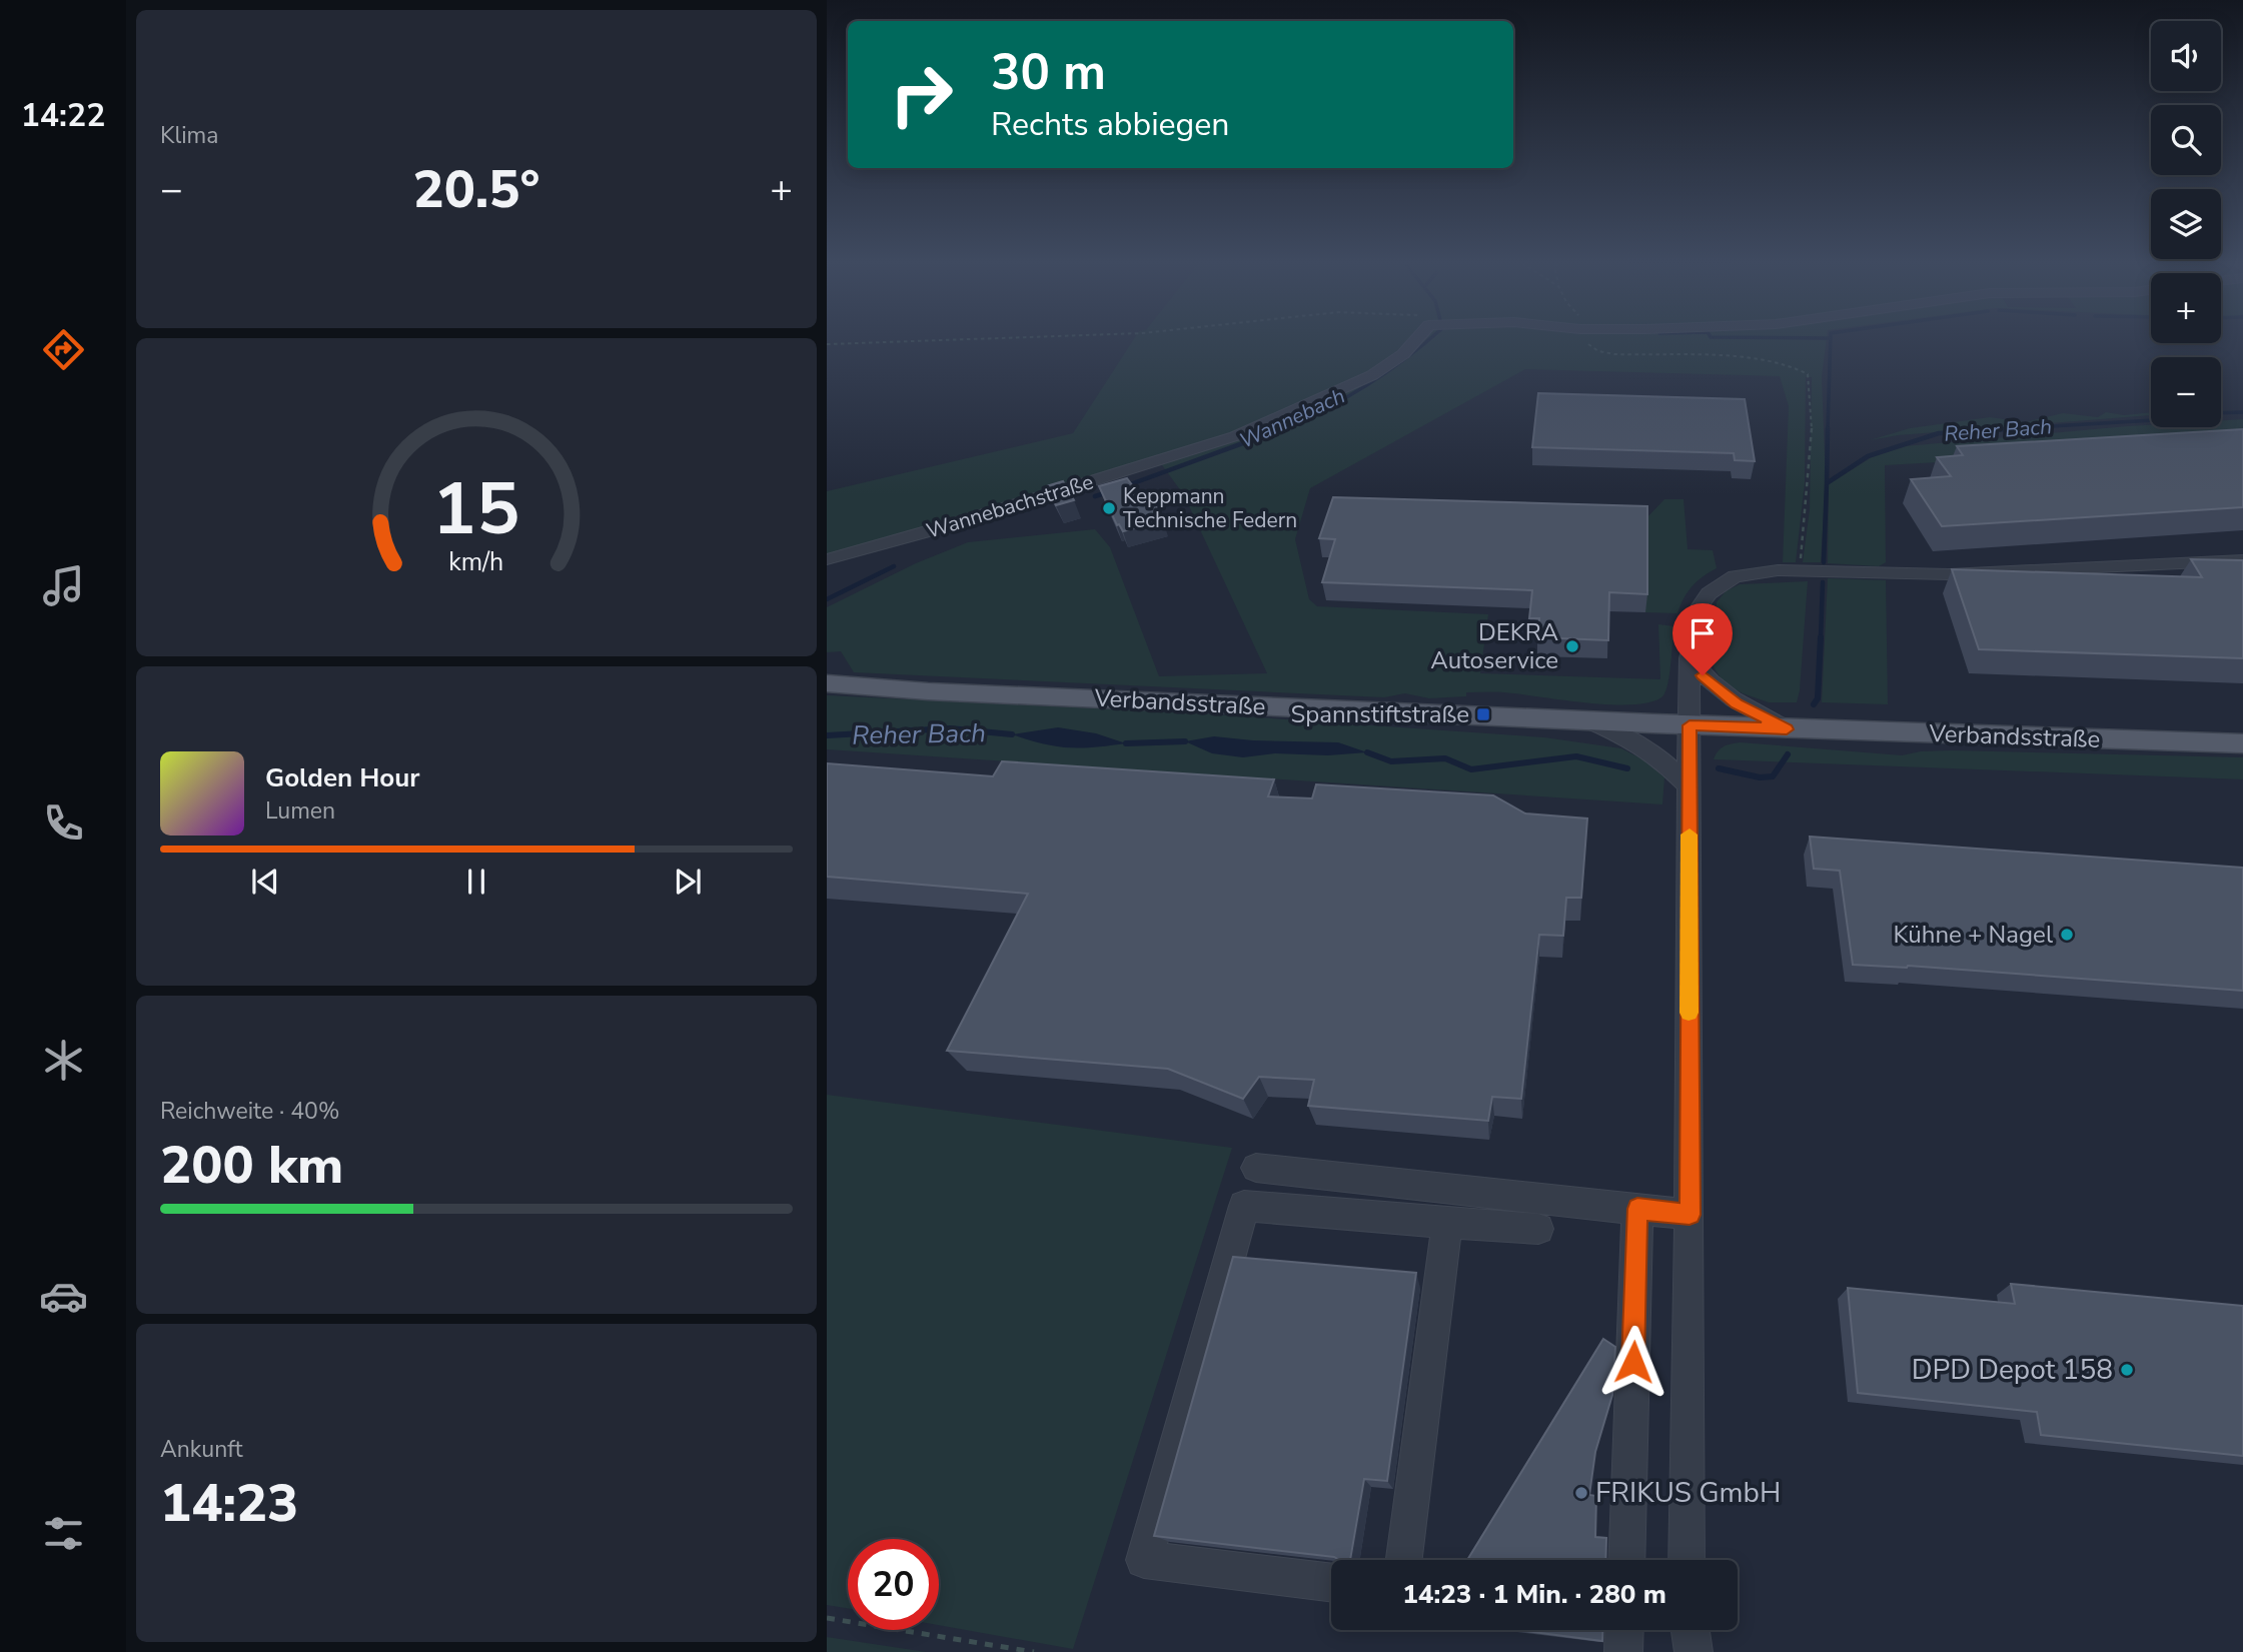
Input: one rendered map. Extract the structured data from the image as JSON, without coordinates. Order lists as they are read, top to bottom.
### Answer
{
  "streets": {
    "main road": ["Verbandsstraße"],
    "street": ["Wannebachstraße"]
  },
  "water": ["Wannebach", "Reher Bach"],
  "places": {
    "other": [
      "Keppmann Technische Federn",
      "DEKRA Autoservice",
      "Kühne + Nagel",
      "DPD Depot 158",
      "FRIKUS GmbH"
    ],
    "transit": ["Spannstiftstraße"]
  },
  "page": {
    "tabs": "14:22",
    "tile": [
      "Klima",
      ["Reichweite · 40%", "200 km"],
      ["Ankunft", "14:23"]
    ],
    "map_buttons": ["+", "−"],
    "turn": ["30 m", "Rechts abbiegen"],
    "heat": ["−", "20.5°", "+"],
    "song": ["Golden Hour", "Lumen"],
    "limit": "20",
    "trip": "14:23 · 1 Min. · 280 m",
    "gauge": ["15", "km/h"]
  }
}
